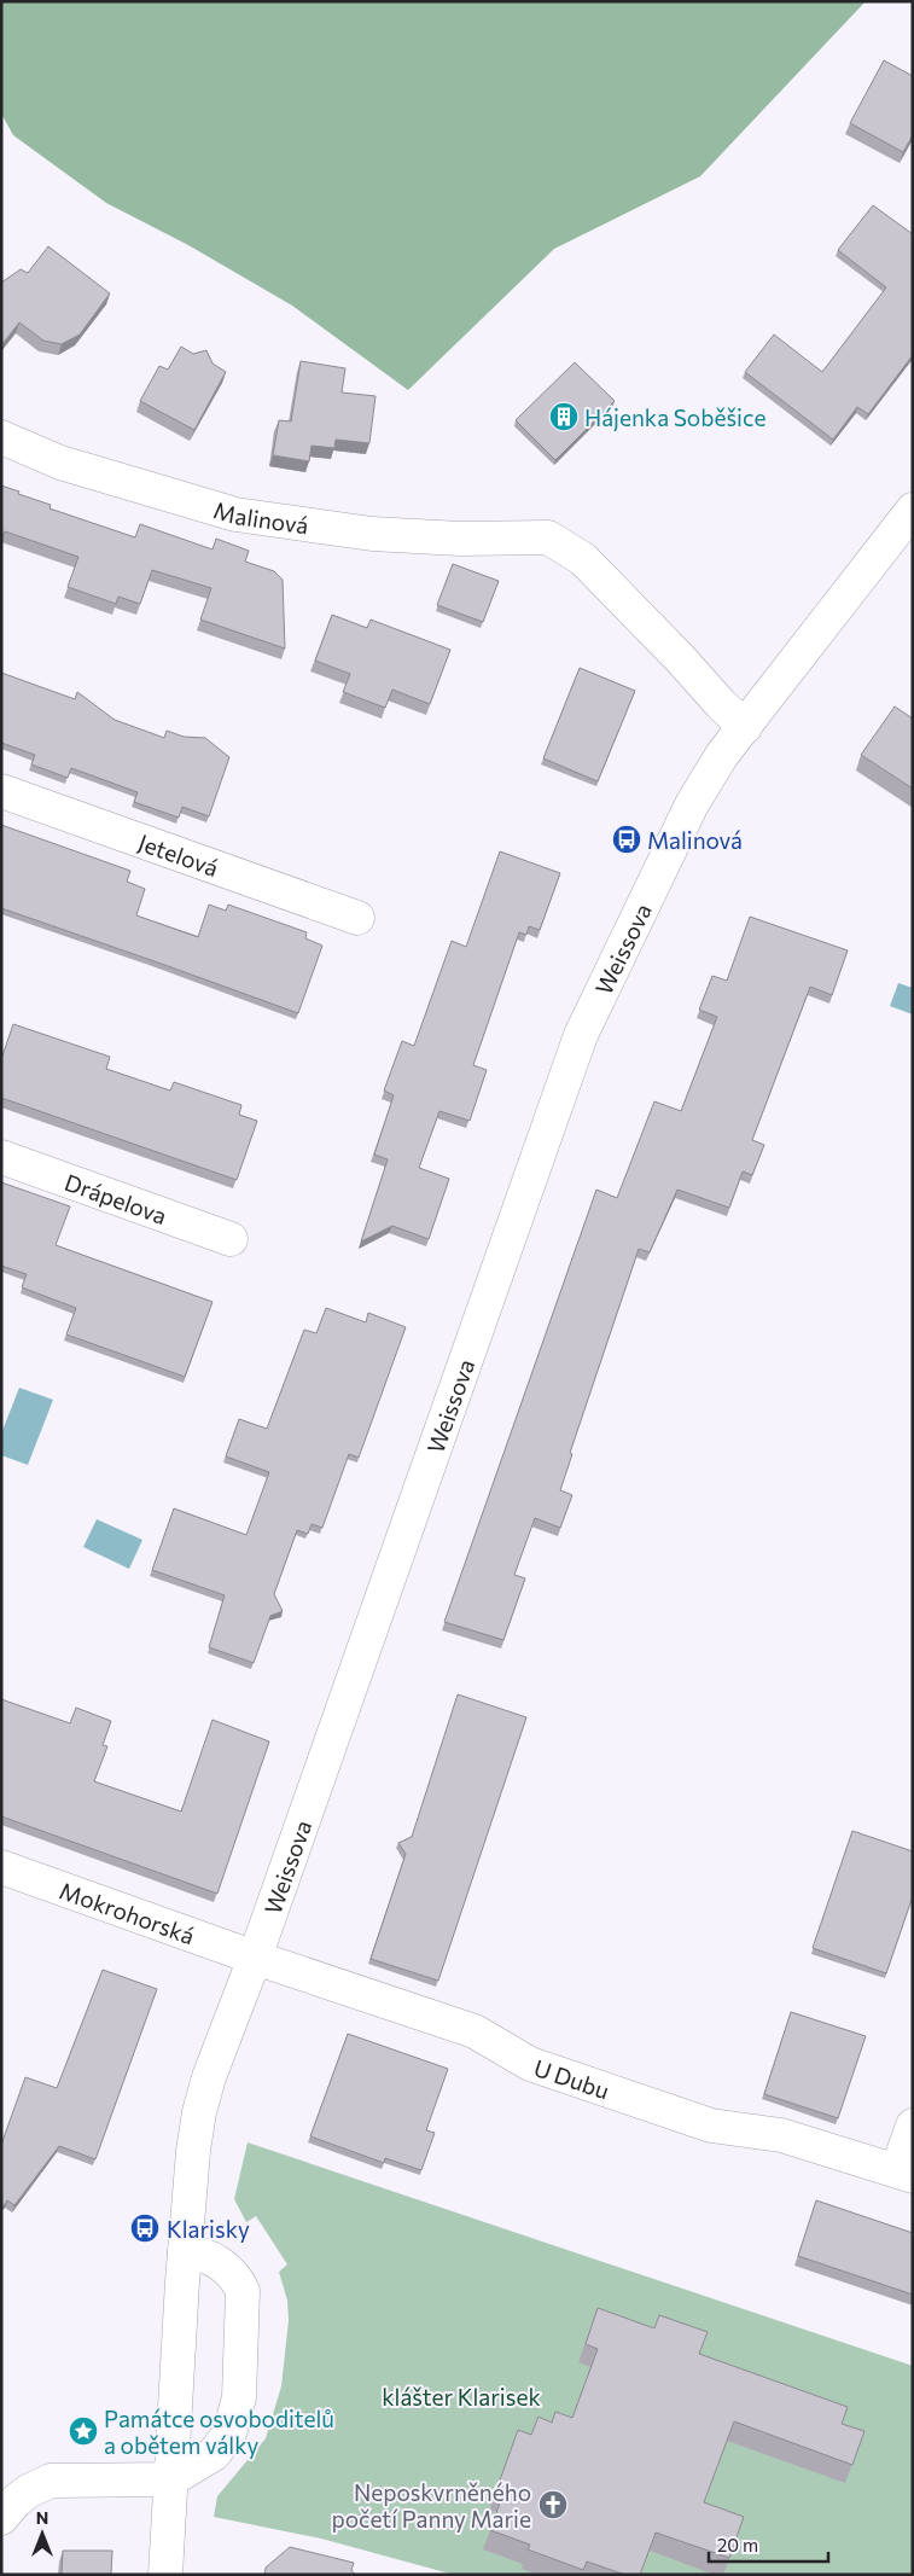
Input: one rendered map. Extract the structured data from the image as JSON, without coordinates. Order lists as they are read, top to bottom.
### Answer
{
  "streets": {
    "street": [
      "Malinová",
      "Jetelová",
      "Weissova",
      "Drápelova",
      "Mokrohorská",
      "U Dubu"
    ]
  },
  "crossings": [
    ["Malinová", "Weissova"],
    ["Weissova", "Mokrohorská"],
    ["Weissova", "U Dubu"],
    ["Mokrohorská", "U Dubu"]
  ],
  "parks": ["klášter Klarisek"],
  "places": {
    "building": ["Hájenka Soběšice"],
    "bus stop": ["Malinová", "Klarisky"],
    "place": ["Památce osvoboditelů a obětem války"],
    "church": ["Neposkvrněného početí Panny Marie"]
  },
  "scale_bar": "20 m",
  "north": "top"
}
